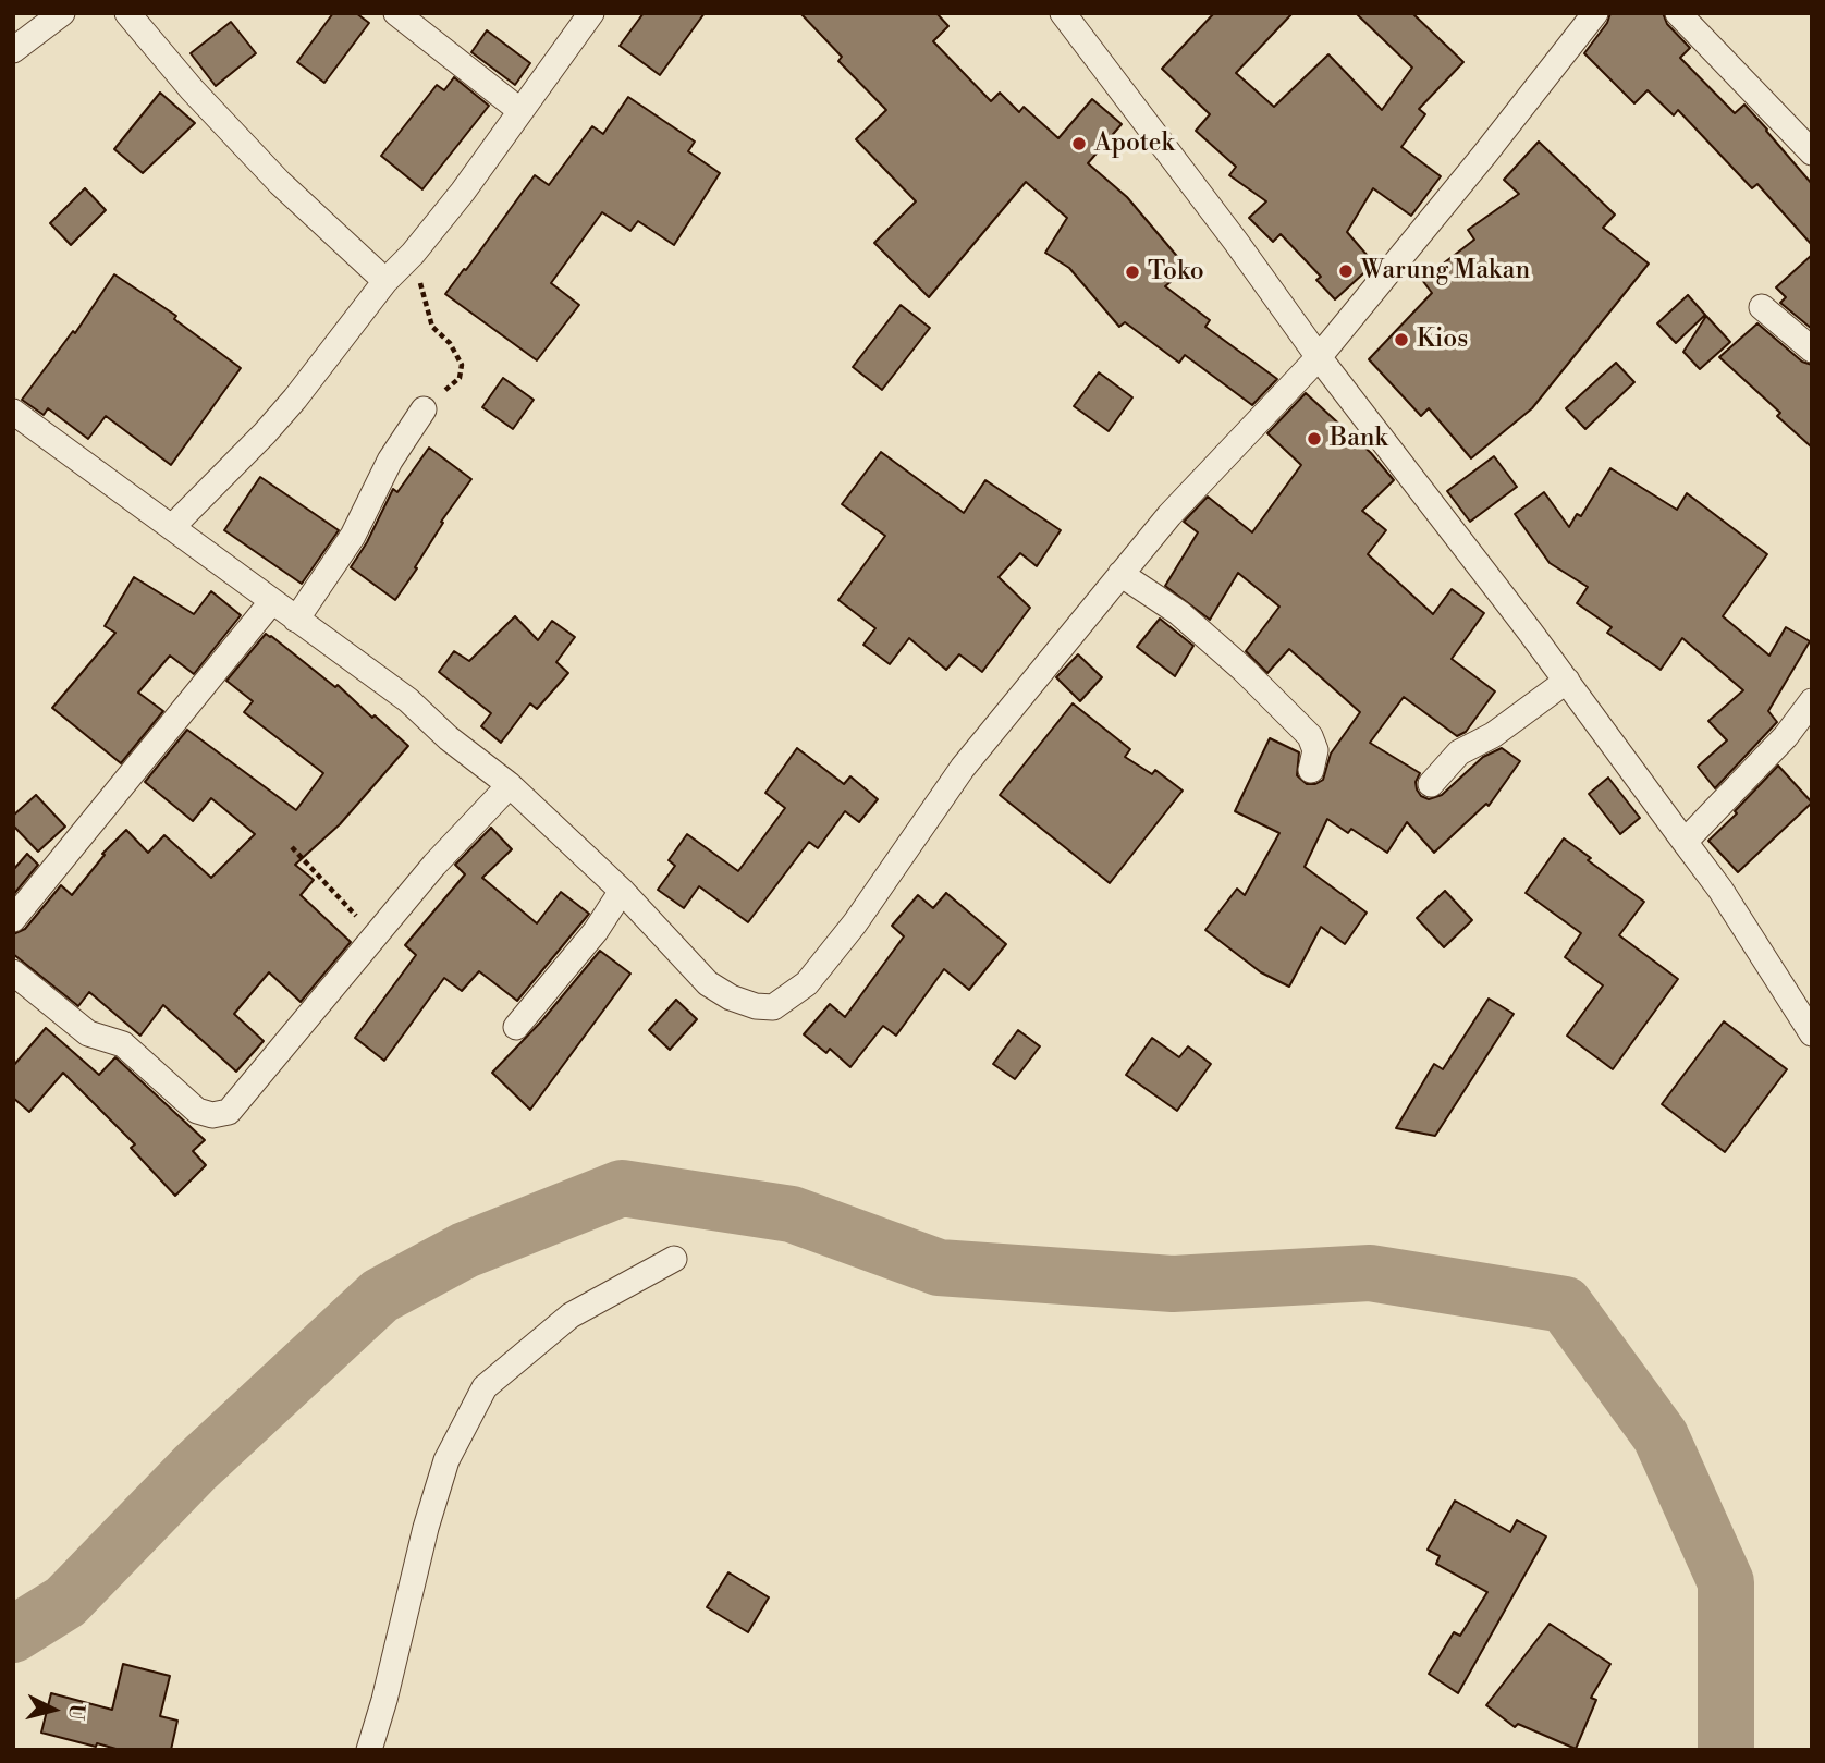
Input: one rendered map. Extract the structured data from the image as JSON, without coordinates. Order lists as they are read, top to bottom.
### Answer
{
  "places": [
    "Apotek",
    "Warung Makan",
    "Toko",
    "Kios",
    "Bank"
  ],
  "north": "right"
}
